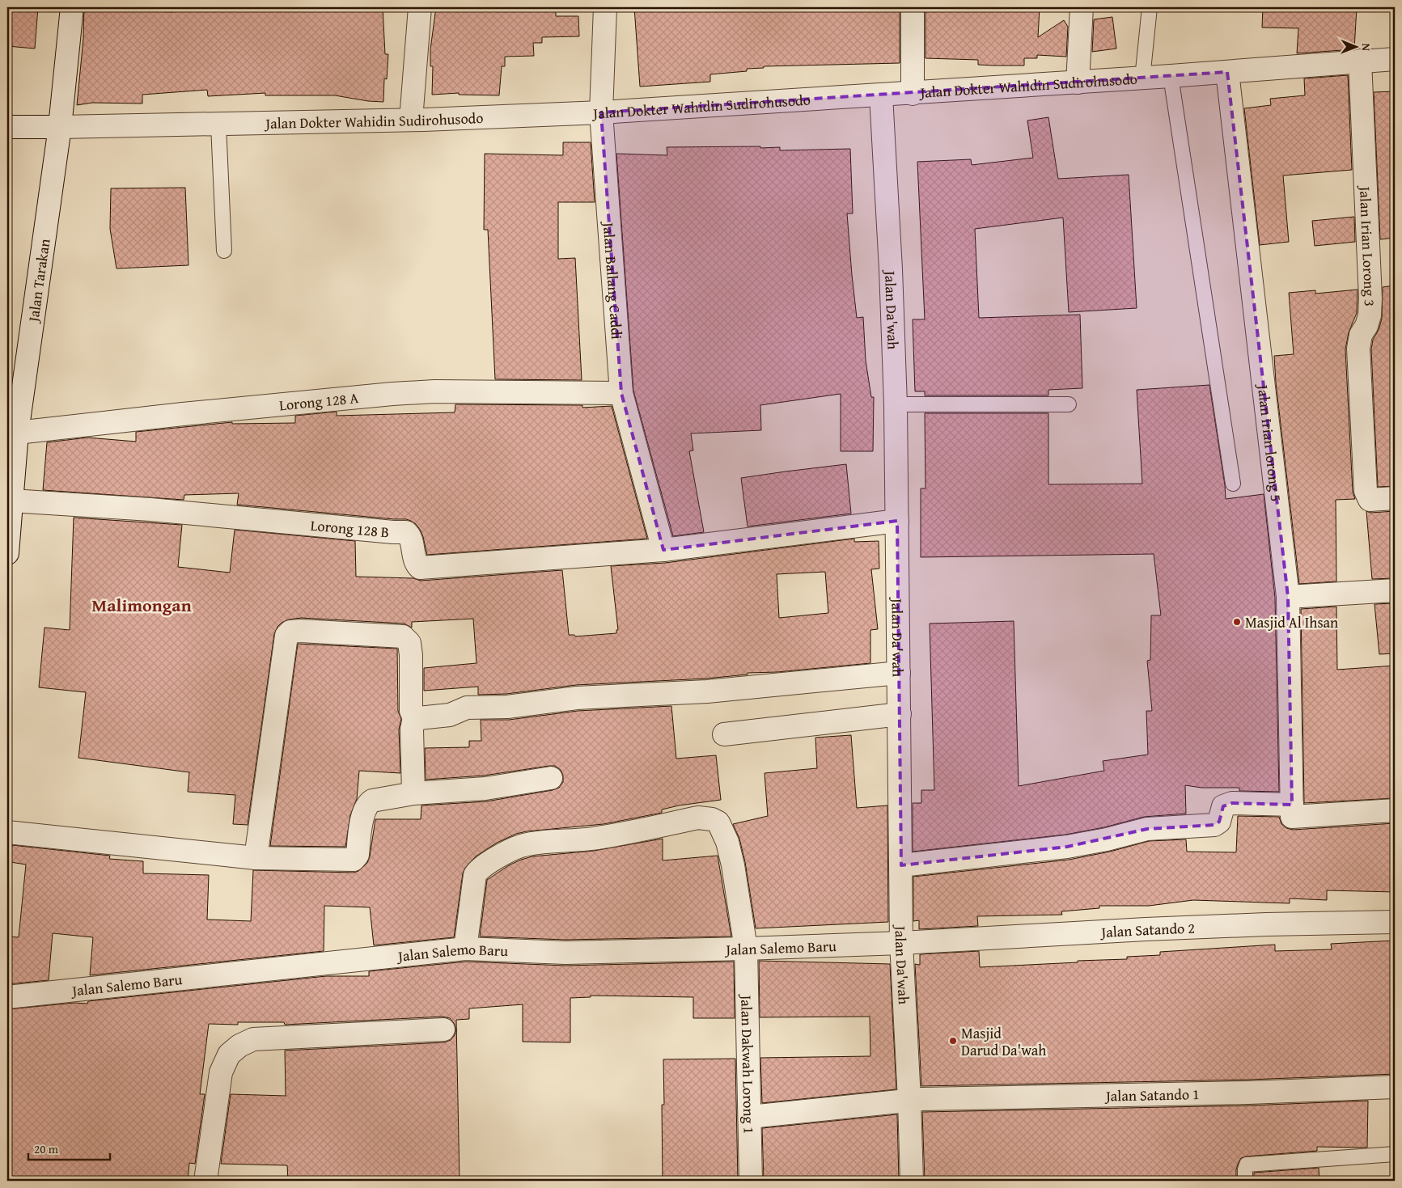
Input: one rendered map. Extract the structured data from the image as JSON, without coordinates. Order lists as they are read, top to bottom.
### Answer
{
  "streets": {
    "street": [
      "Jalan Dokter Wahidin Sudirohusodo",
      "Jalan Irian Lorong 3",
      "Jalan Tarakan",
      "Jalan Ballang Caddi",
      "Jalan Da'wah",
      "Lorong 128 A",
      "Jalan Irian lorong 5",
      "Lorong 128 B",
      "Jalan Satando 2",
      "Jalan Salemo Baru",
      "Jalan Dakwah Lorong 1",
      "Jalan Satando 1"
    ]
  },
  "crossings": [
    ["Jalan Dokter Wahidin Sudirohusodo", "Jalan Irian Lorong 3"],
    ["Jalan Dokter Wahidin Sudirohusodo", "Jalan Tarakan"],
    ["Jalan Dokter Wahidin Sudirohusodo", "Jalan Ballang Caddi"],
    ["Jalan Dokter Wahidin Sudirohusodo", "Jalan Da'wah"],
    ["Jalan Dokter Wahidin Sudirohusodo", "Jalan Irian lorong 5"],
    ["Jalan Tarakan", "Lorong 128 A"],
    ["Jalan Tarakan", "Lorong 128 B"],
    ["Jalan Ballang Caddi", "Lorong 128 A"],
    ["Jalan Ballang Caddi", "Lorong 128 B"],
    ["Jalan Da'wah", "Jalan Satando 2"],
    ["Jalan Da'wah", "Jalan Salemo Baru"],
    ["Jalan Da'wah", "Jalan Satando 1"],
    ["Jalan Satando 2", "Jalan Salemo Baru"],
    ["Jalan Salemo Baru", "Jalan Dakwah Lorong 1"],
    ["Jalan Dakwah Lorong 1", "Jalan Satando 1"]
  ],
  "districts": ["Malimongan"],
  "places": ["Masjid Al Ihsan", "Masjid Darud Da'wah"],
  "scale_bar": "20 m",
  "north": "right"
}
